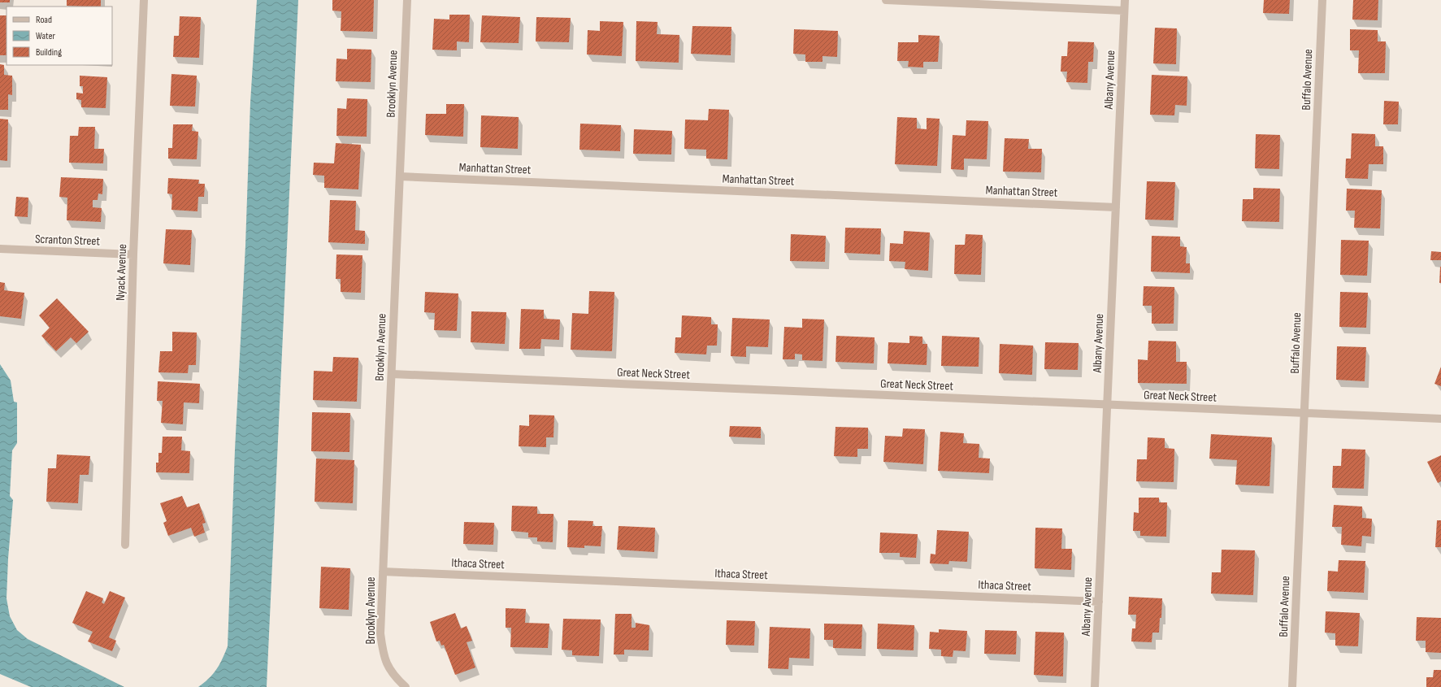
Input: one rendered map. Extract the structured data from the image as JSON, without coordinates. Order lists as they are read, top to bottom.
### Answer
{
  "streets": {
    "street": [
      "Albany Avenue",
      "Buffalo Avenue",
      "Brooklyn Avenue",
      "Manhattan Street",
      "Scranton Street",
      "Nyack Avenue",
      "Great Neck Street",
      "Ithaca Street"
    ]
  },
  "crossings": [
    ["Albany Avenue", "Manhattan Street"],
    ["Albany Avenue", "Great Neck Street"],
    ["Albany Avenue", "Ithaca Street"],
    ["Buffalo Avenue", "Great Neck Street"],
    ["Brooklyn Avenue", "Manhattan Street"],
    ["Brooklyn Avenue", "Great Neck Street"],
    ["Brooklyn Avenue", "Ithaca Street"],
    ["Scranton Street", "Nyack Avenue"]
  ],
  "legend": ["Road", "Water", "Building"]
}
